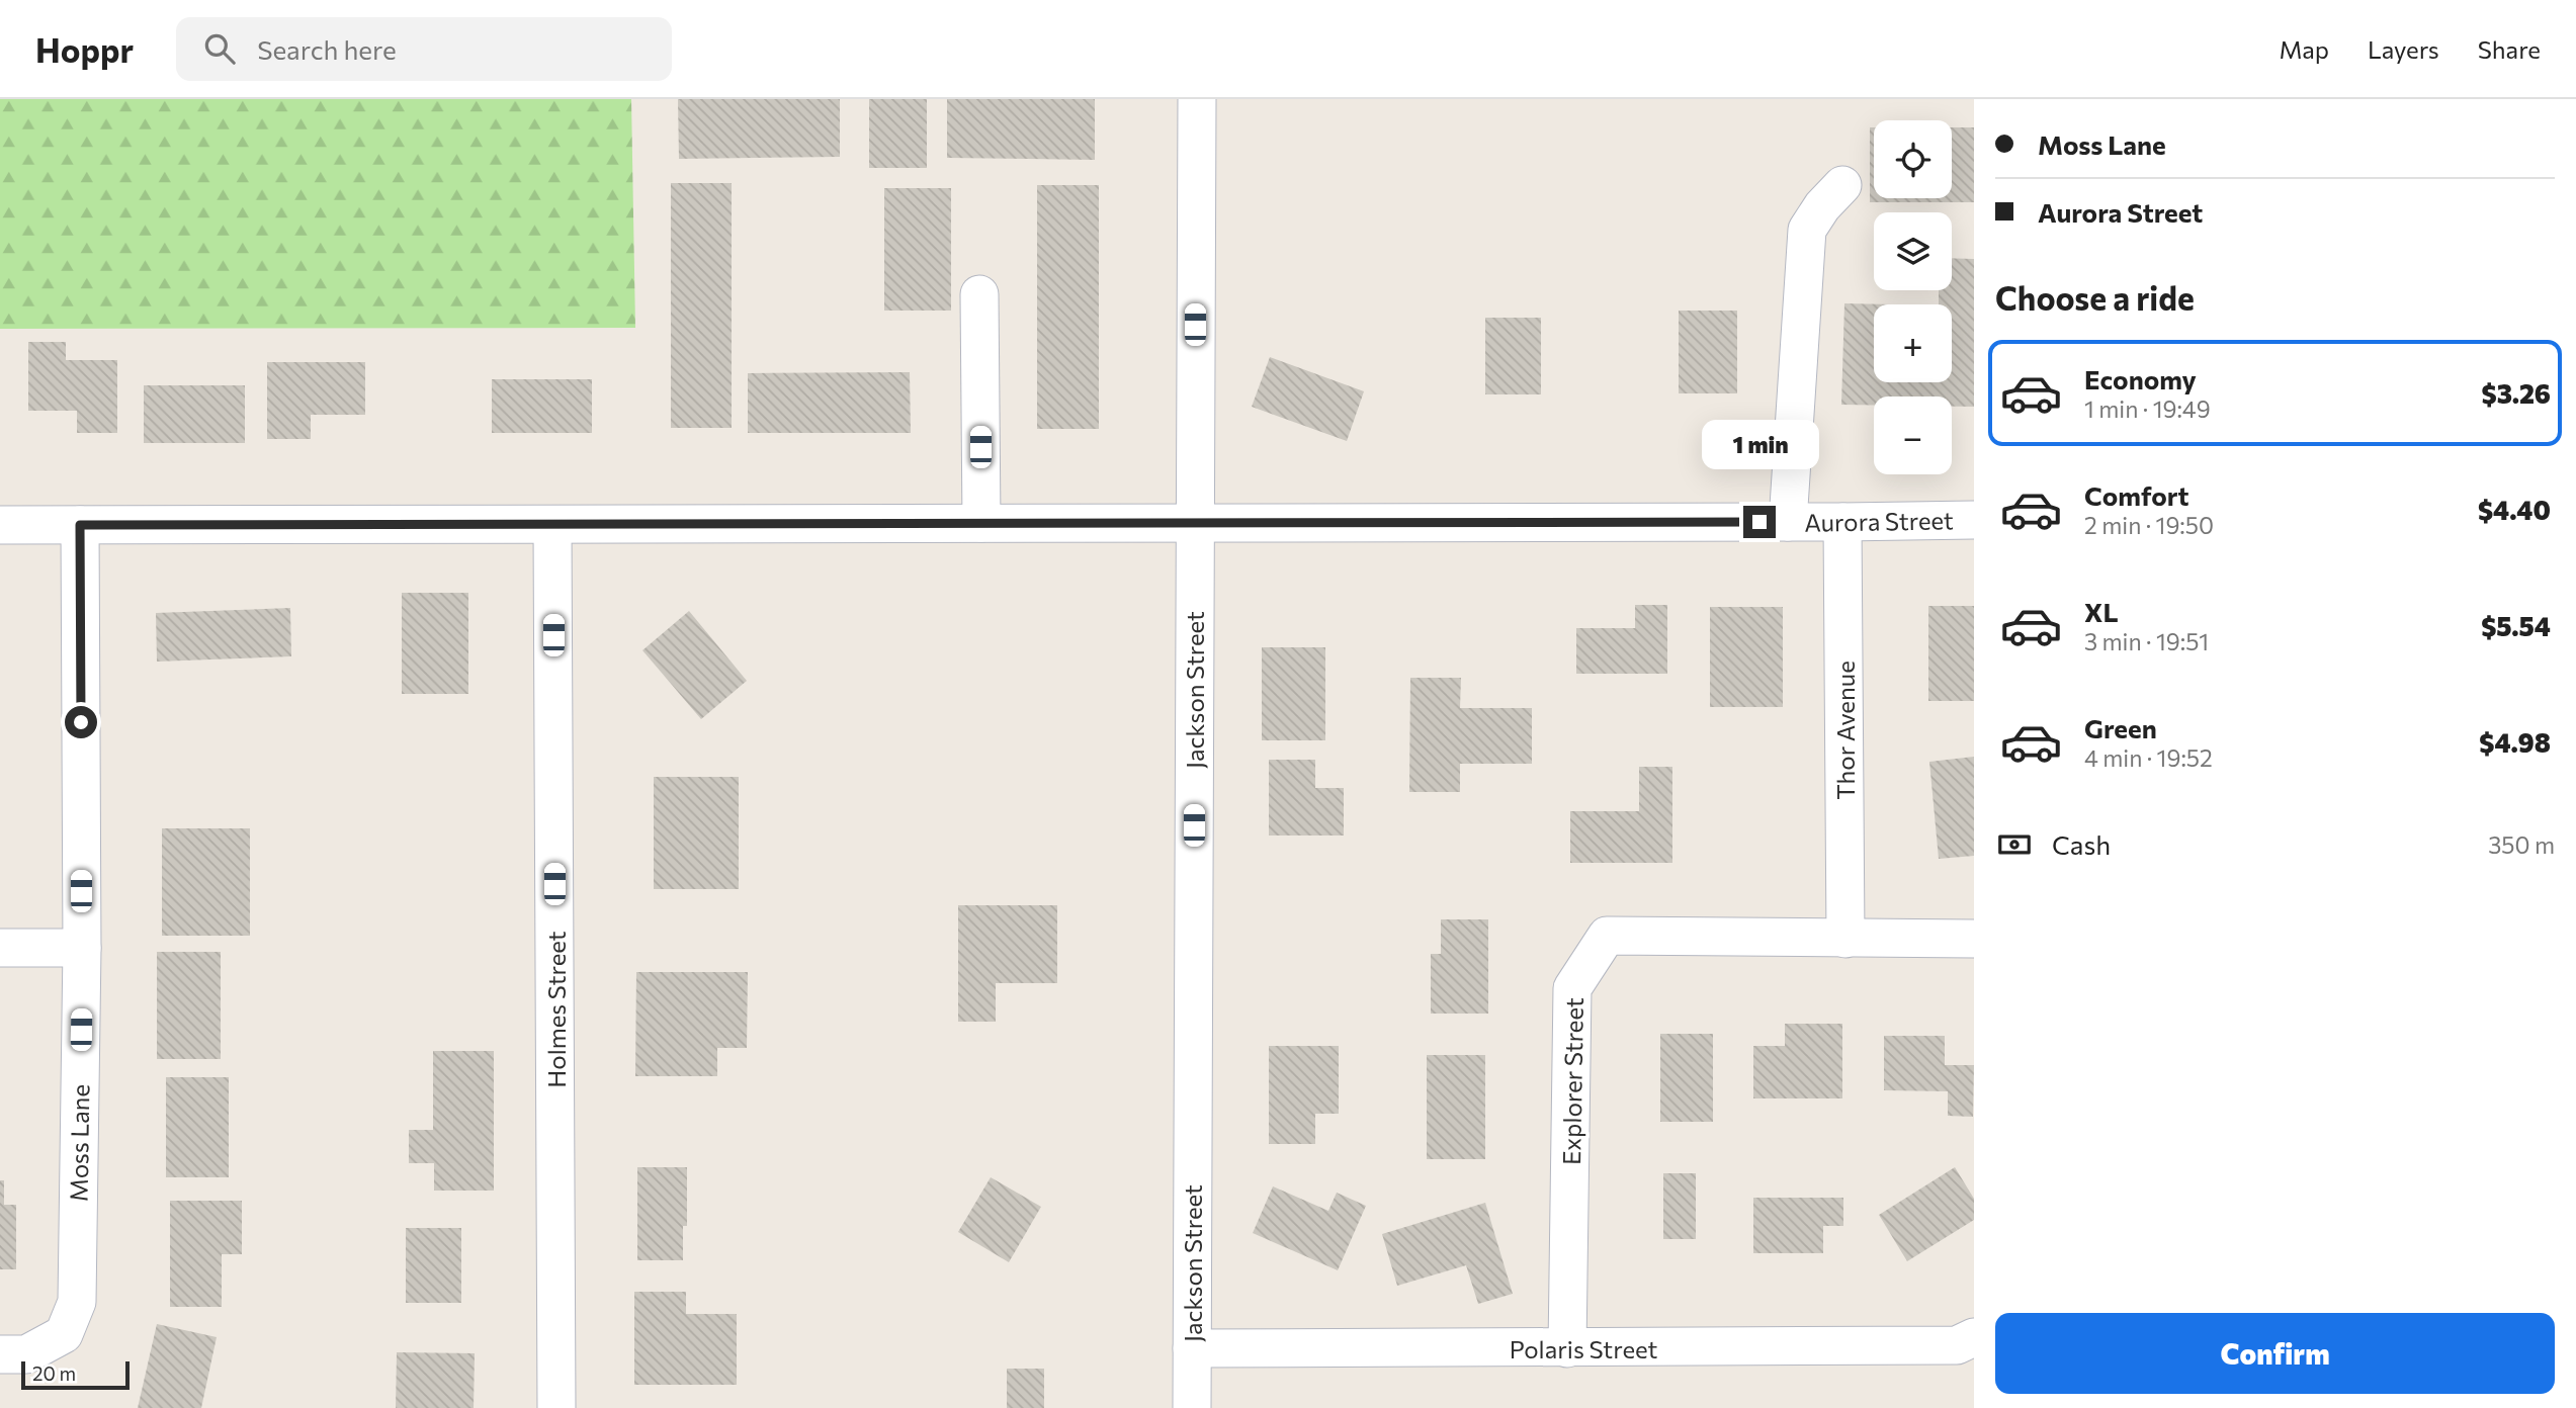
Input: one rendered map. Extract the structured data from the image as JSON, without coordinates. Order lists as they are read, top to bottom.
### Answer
{
  "streets": {
    "street": [
      "Aurora Street",
      "Jackson Street",
      "Thor Avenue",
      "Holmes Street",
      "Explorer Street",
      "Moss Lane",
      "Polaris Street"
    ]
  },
  "crossings": [
    ["Aurora Street", "Jackson Street"],
    ["Aurora Street", "Thor Avenue"],
    ["Aurora Street", "Holmes Street"],
    ["Aurora Street", "Moss Lane"],
    ["Jackson Street", "Polaris Street"],
    ["Thor Avenue", "Explorer Street"],
    ["Explorer Street", "Polaris Street"]
  ],
  "scale_bar": "20 m",
  "page": {
    "header": "Hoppr",
    "search": "Search here",
    "nav": ["Map", "Layers", "Share"],
    "banner": ["Moss Lane", "Aurora Street"],
    "map_buttons": ["+", "−"],
    "heading": "Choose a ride",
    "list": [
      {
        "name": "Economy",
        "note": "1 min · 19:49",
        "value": "$3.26"
      },
      {
        "name": "Comfort",
        "note": "2 min · 19:50",
        "value": "$4.40"
      },
      {
        "name": "XL",
        "note": "3 min · 19:51",
        "value": "$5.54"
      },
      {
        "name": "Green",
        "note": "4 min · 19:52",
        "value": "$4.98"
      }
    ],
    "bubble": "1 min",
    "pay": ["Cash", "350 m"],
    "buttons": "Confirm",
    "scale": "20 m"
  }
}
